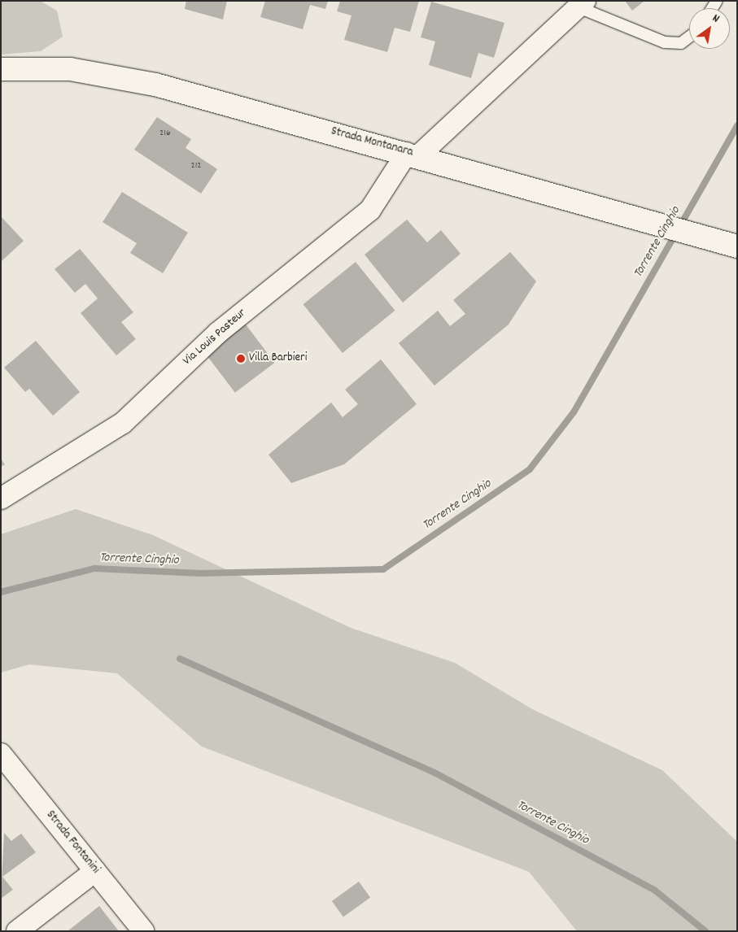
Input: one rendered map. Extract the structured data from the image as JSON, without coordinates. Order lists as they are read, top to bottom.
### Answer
{
  "streets": {
    "main road": ["Strada Montanara"],
    "street": ["Via Louis Pasteur", "Strada Fontanini"]
  },
  "crossings": [
    ["Strada Montanara", "Via Louis Pasteur"]
  ],
  "water": ["Torrente Cinghio"],
  "places": ["Villa Barbieri"],
  "house_numbers": ["216", "212"],
  "north": "top right"
}
